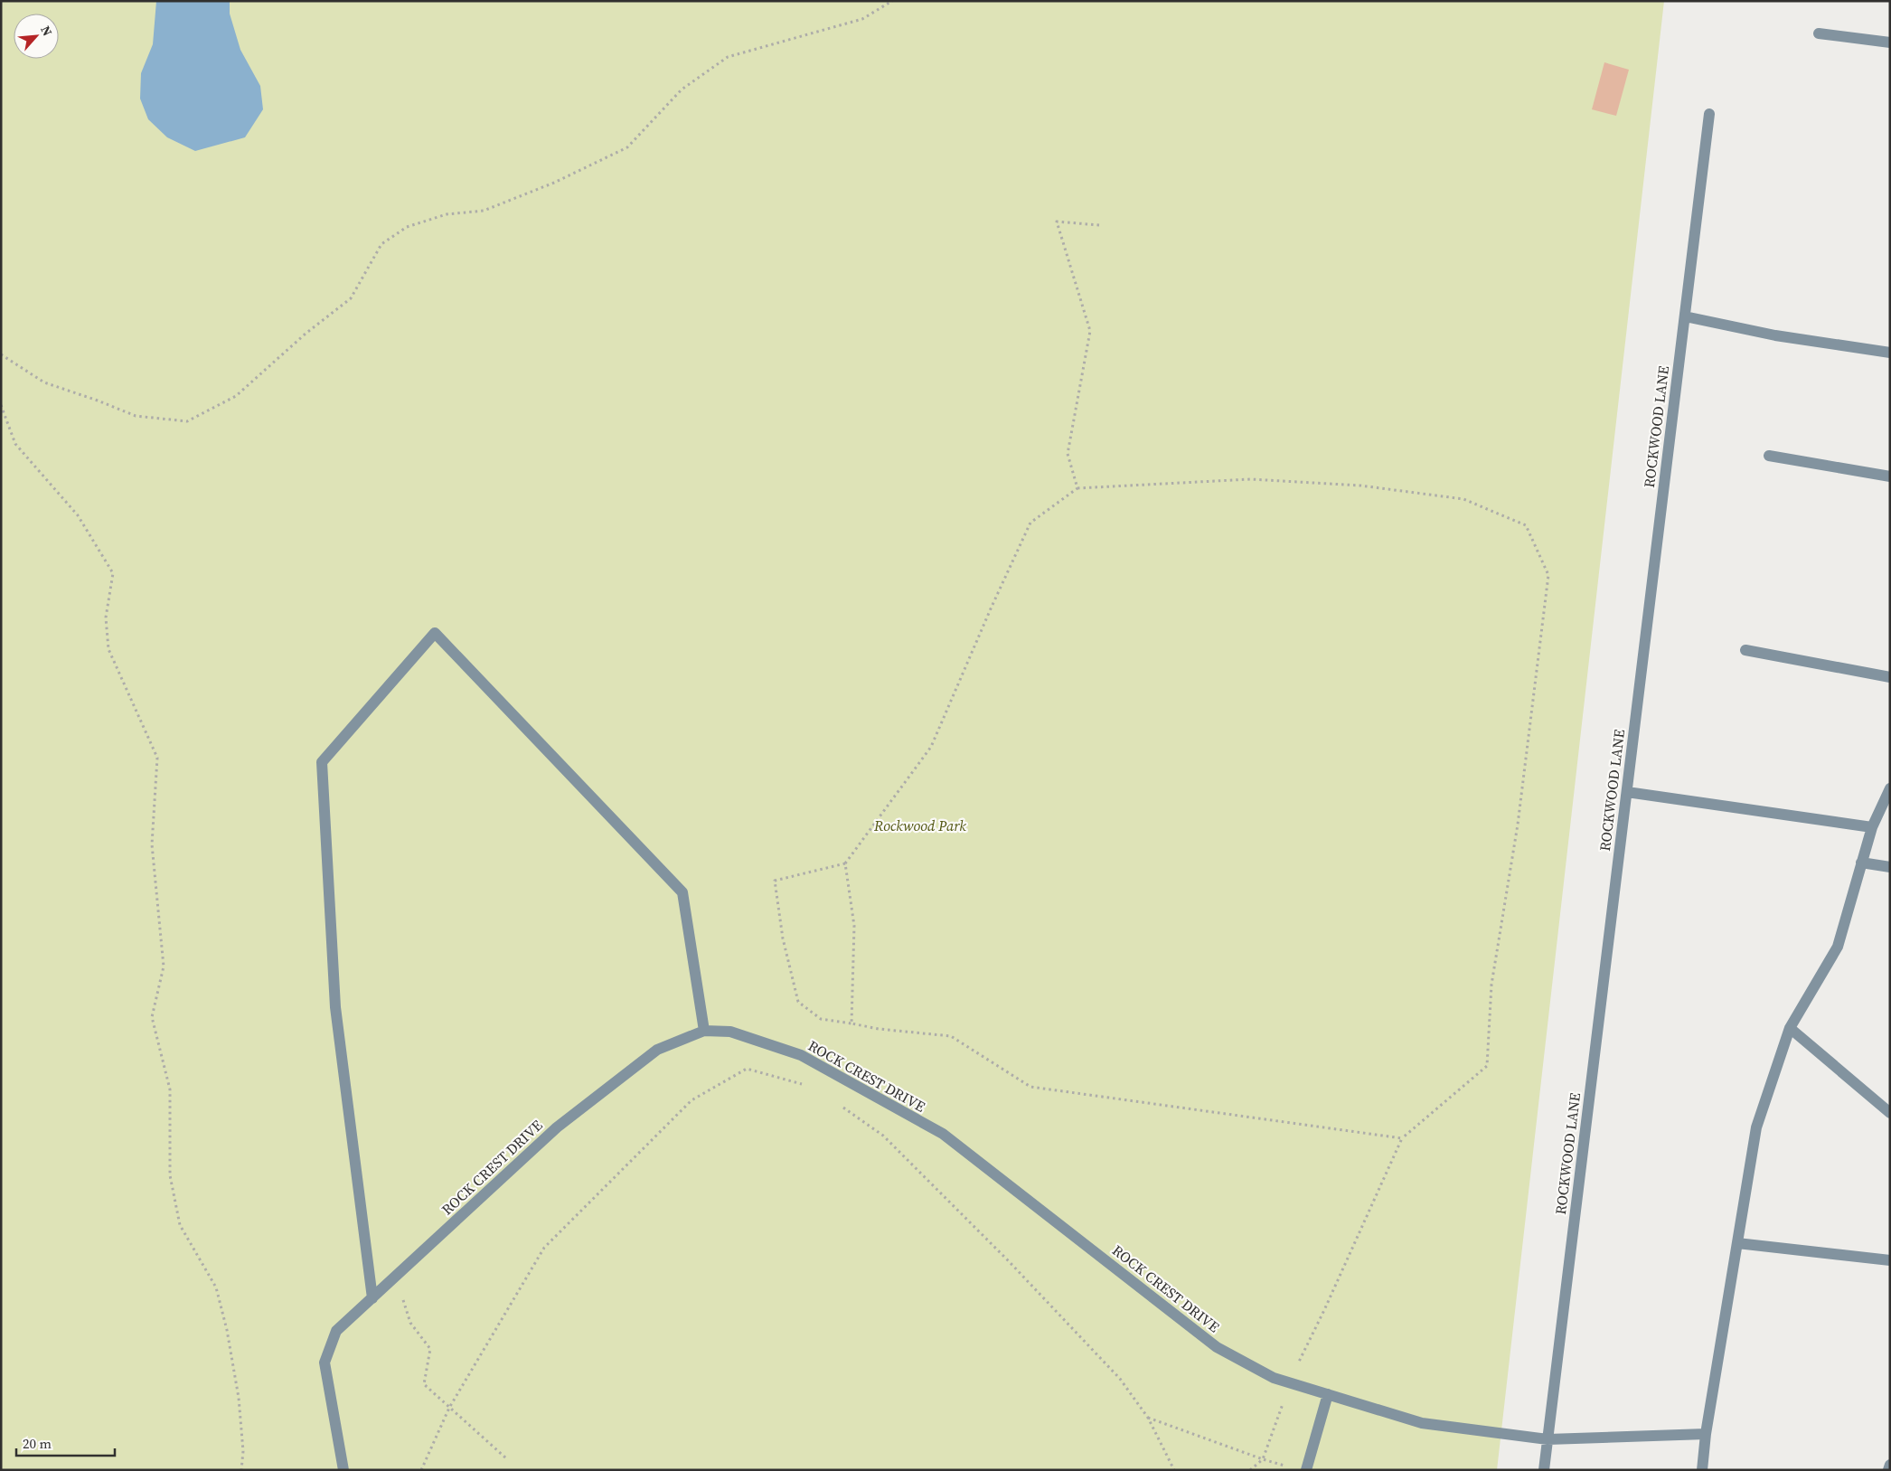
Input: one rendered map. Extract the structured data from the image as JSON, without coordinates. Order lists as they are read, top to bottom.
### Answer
{
  "streets": {
    "street": ["ROCKWOOD LANE", "ROCK CREST DRIVE"]
  },
  "crossings": [
    ["ROCKWOOD LANE", "ROCK CREST DRIVE"]
  ],
  "parks": ["Rockwood Park"],
  "scale_bar": "20 m",
  "north": "top right"
}
